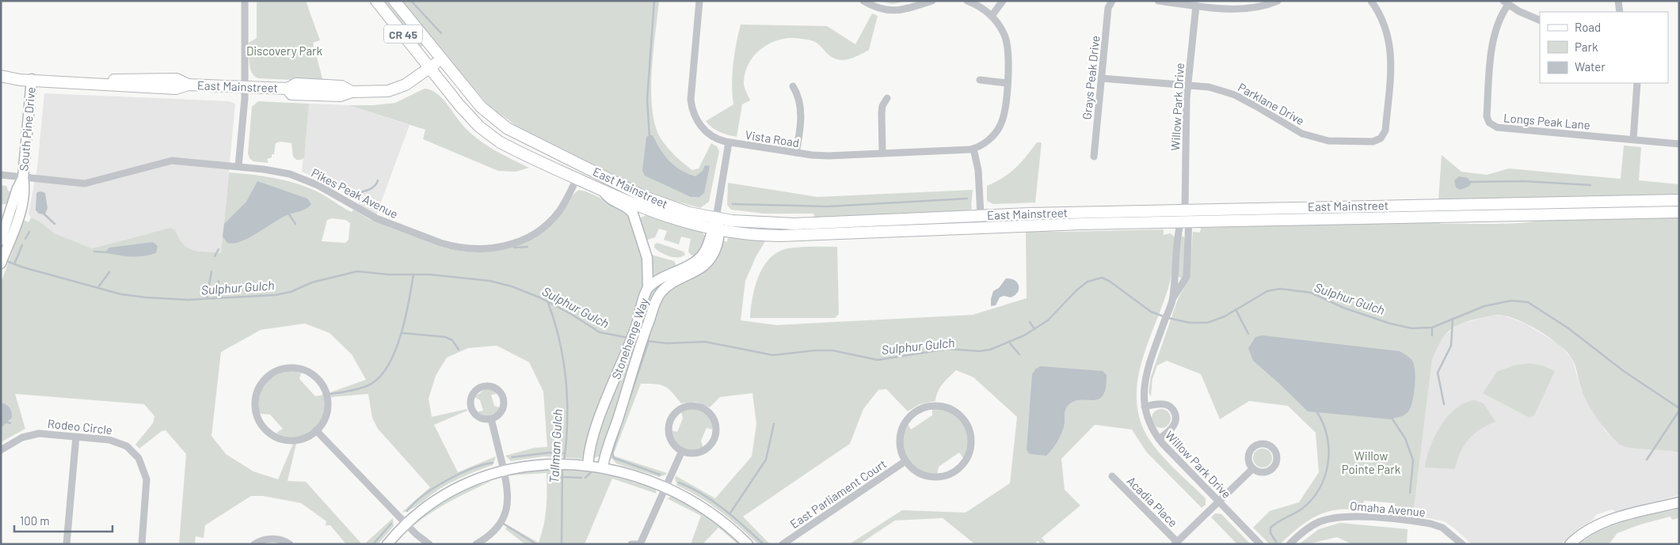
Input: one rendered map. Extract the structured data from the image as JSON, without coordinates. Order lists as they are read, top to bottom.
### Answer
{
  "streets": {
    "main road": ["CR 45", "East Mainstreet"],
    "street": [
      "Grays Peak Drive",
      "Parklane Drive",
      "Willow Park Drive",
      "Longs Peak Lane",
      "South Pine Drive",
      "Vista Road",
      "Pikes Peak Avenue",
      "Stonehenge Way",
      "Rodeo Circle",
      "East Parliament Court",
      "Acadia Place",
      "Omaha Avenue"
    ]
  },
  "crossings": [
    ["CR 45", "East Mainstreet"],
    ["Grays Peak Drive", "Parklane Drive"],
    ["East Mainstreet", "Willow Park Drive"],
    ["East Mainstreet", "South Pine Drive"],
    ["East Mainstreet", "Pikes Peak Avenue"],
    ["East Mainstreet", "Stonehenge Way"],
    ["Parklane Drive", "Willow Park Drive"],
    ["South Pine Drive", "Pikes Peak Avenue"],
    ["Vista Road", "Stonehenge Way"]
  ],
  "water": ["Sulphur Gulch", "Tallman Gulch"],
  "parks": ["Discovery Park", "Willow Pointe Park"],
  "legend": ["Road", "Park", "Water"],
  "scale_bar": "100 m"
}
